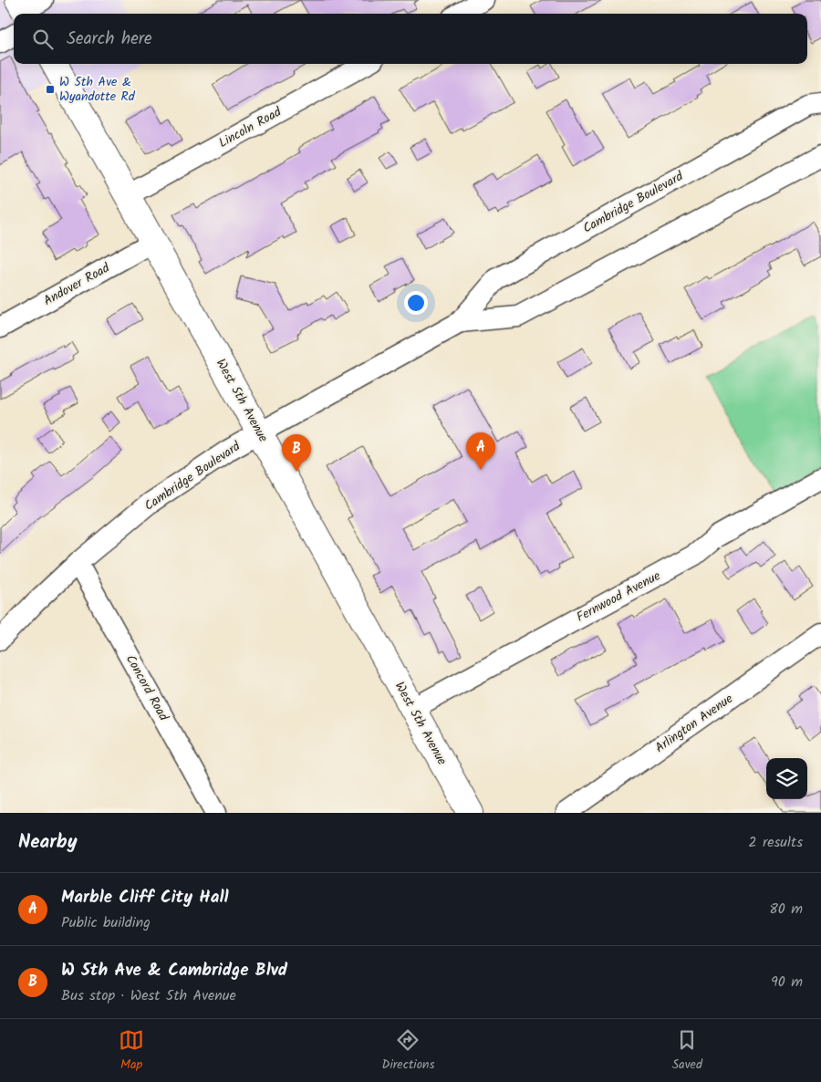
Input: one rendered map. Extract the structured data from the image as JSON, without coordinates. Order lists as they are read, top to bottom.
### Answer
{
  "streets": {
    "main road": ["West 5th Avenue"],
    "street": [
      "Lincoln Road",
      "Cambridge Boulevard",
      "Andover Road",
      "Fernwood Avenue",
      "Concord Road",
      "Arlington Avenue"
    ]
  },
  "crossings": [
    ["Lincoln Road", "West 5th Avenue"],
    ["Cambridge Boulevard", "West 5th Avenue"],
    ["Cambridge Boulevard", "Concord Road"],
    ["Andover Road", "West 5th Avenue"],
    ["West 5th Avenue", "Fernwood Avenue"]
  ],
  "places": {
    "transit": ["W 5th Ave & Wyandotte Rd"]
  },
  "page": {
    "search": "Search here",
    "pins": ["A", "B"],
    "heading": ["Nearby", "2 results"],
    "list": [
      {
        "mark": "A",
        "name": "Marble Cliff City Hall",
        "note": "Public building",
        "value": "80 m"
      },
      {
        "mark": "B",
        "name": "W 5th Ave & Cambridge Blvd",
        "note": "Bus stop · West 5th Avenue",
        "value": "90 m"
      }
    ],
    "nav": ["Map", "Directions", "Saved"]
  }
}
